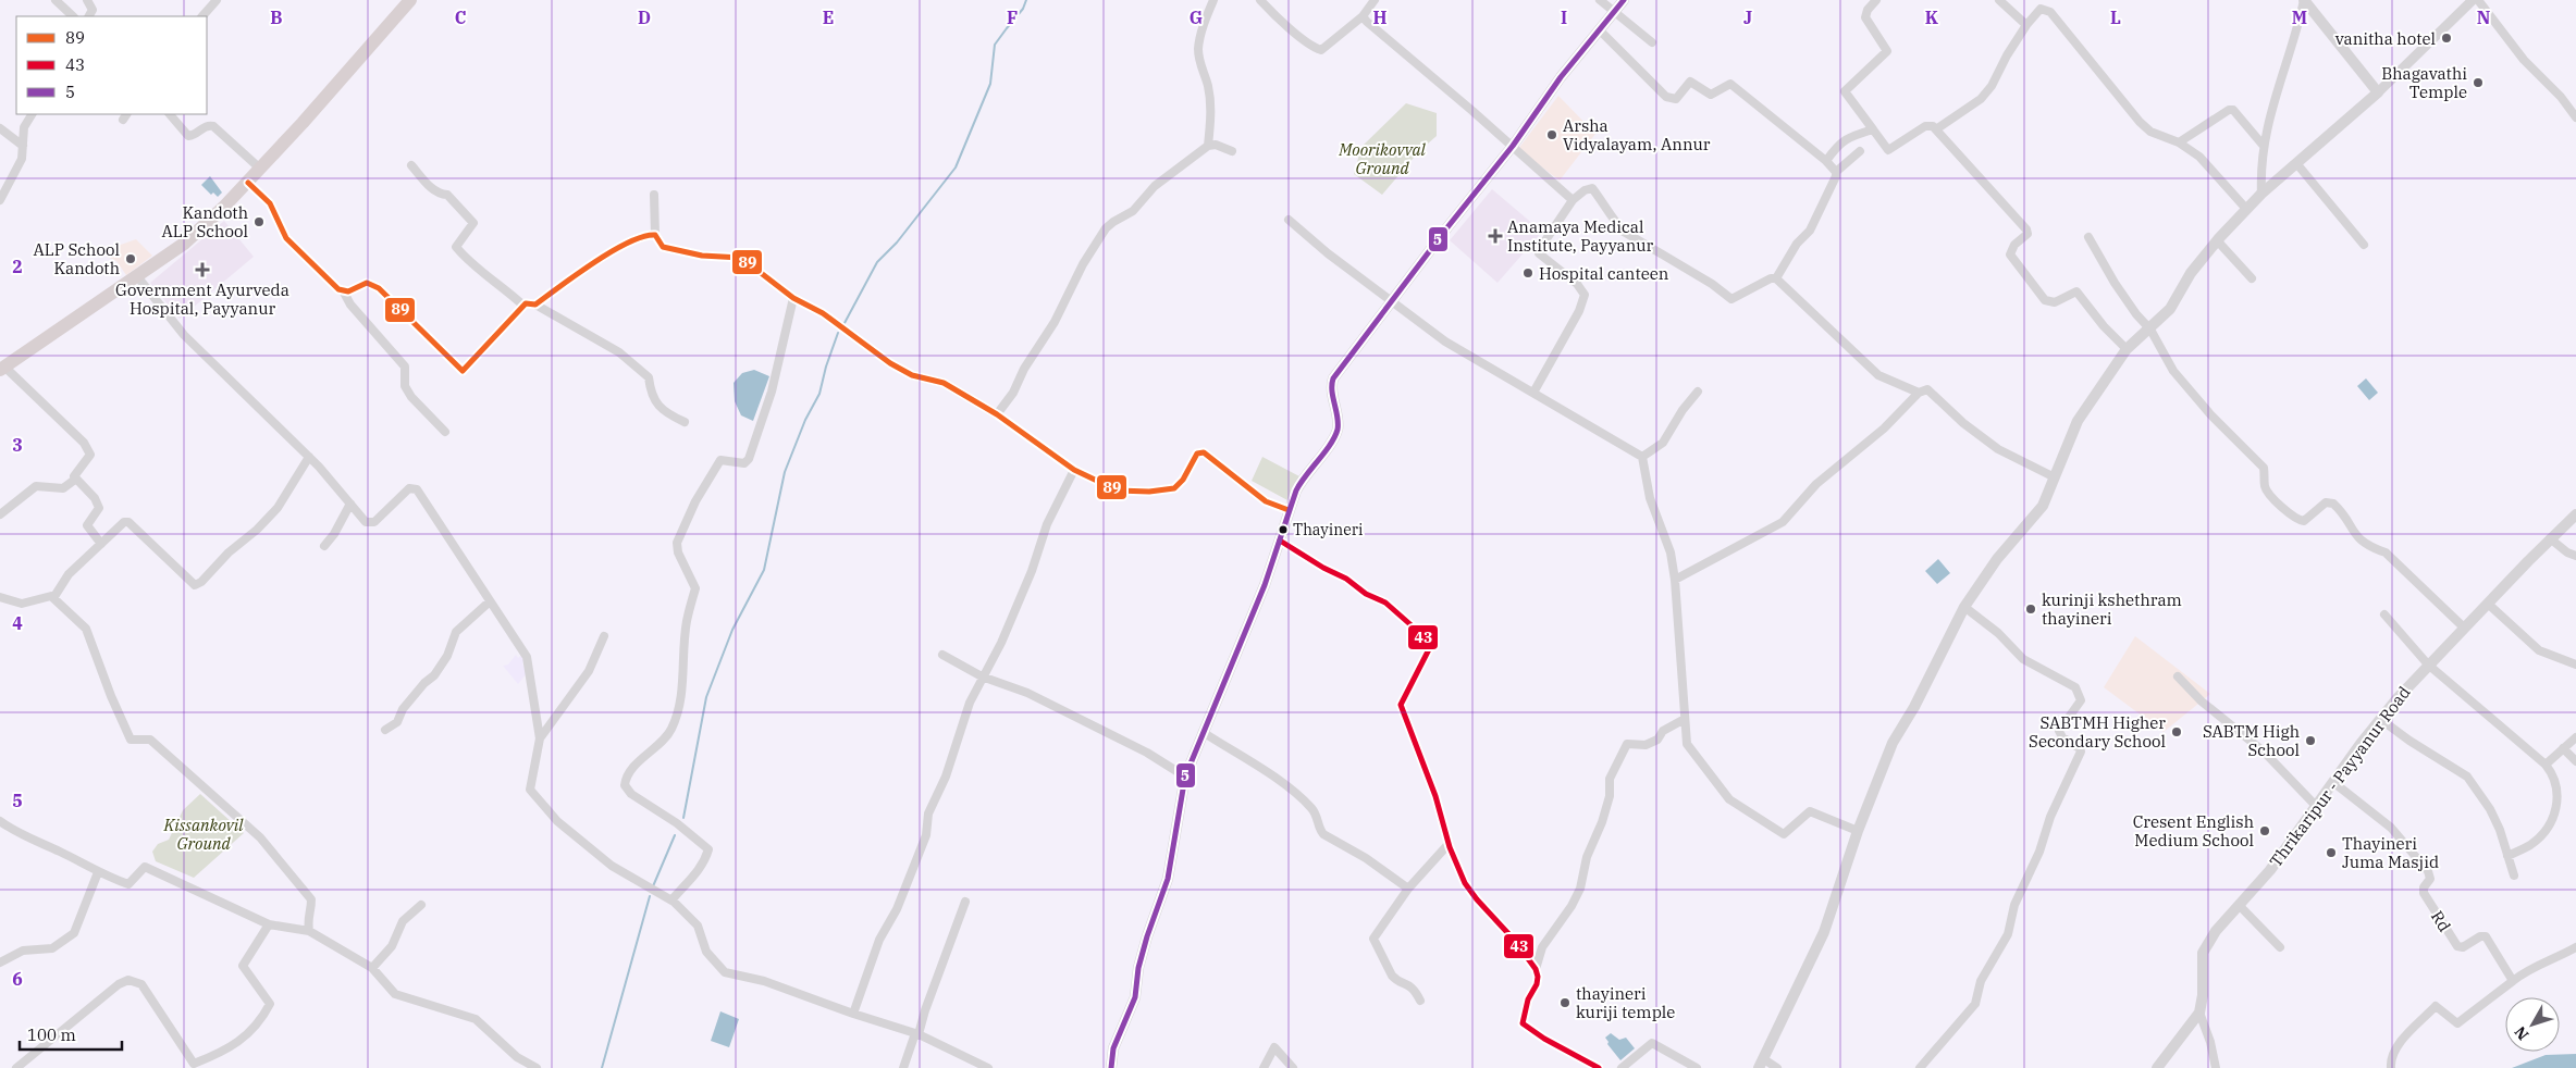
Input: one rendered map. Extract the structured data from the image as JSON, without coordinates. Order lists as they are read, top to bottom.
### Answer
{
  "streets": {
    "main road": ["Thrikaripur - Payyanur Road"],
    "street": ["Rd"]
  },
  "crossings": [
    ["Thrikaripur - Payyanur Road", "Rd"]
  ],
  "parks": ["Moorikovval Ground", "Kissankovil Ground"],
  "places": {
    "other": [
      "vanitha hotel",
      "Bhagavathi Temple",
      "Arsha Vidyalayam, Annur",
      "Kandoth ALP School",
      "ALP School Kandoth",
      "Hospital canteen",
      "Thayineri",
      "kurinji kshethram thayineri",
      "SABTMH Higher Secondary School",
      "SABTM High School",
      "Cresent English Medium School",
      "Thayineri Juma Masjid",
      "thayineri kuriji temple"
    ],
    "health": ["Anamaya Medical Institute, Payyanur", "Government Ayurveda Hospital, Payyanur"]
  },
  "lines": ["transit line 5", "transit line 89", "transit line 43"],
  "legend": ["89", "43", "5"],
  "scale_bar": "100 m",
  "north": "bottom left",
  "grid": {
    "columns": [
      "B",
      "C",
      "D",
      "E",
      "F",
      "G",
      "H",
      "I",
      "J",
      "K",
      "L",
      "M",
      "N"
    ],
    "rows": [
      "2",
      "3",
      "4",
      "5",
      "6"
    ]
  }
}
